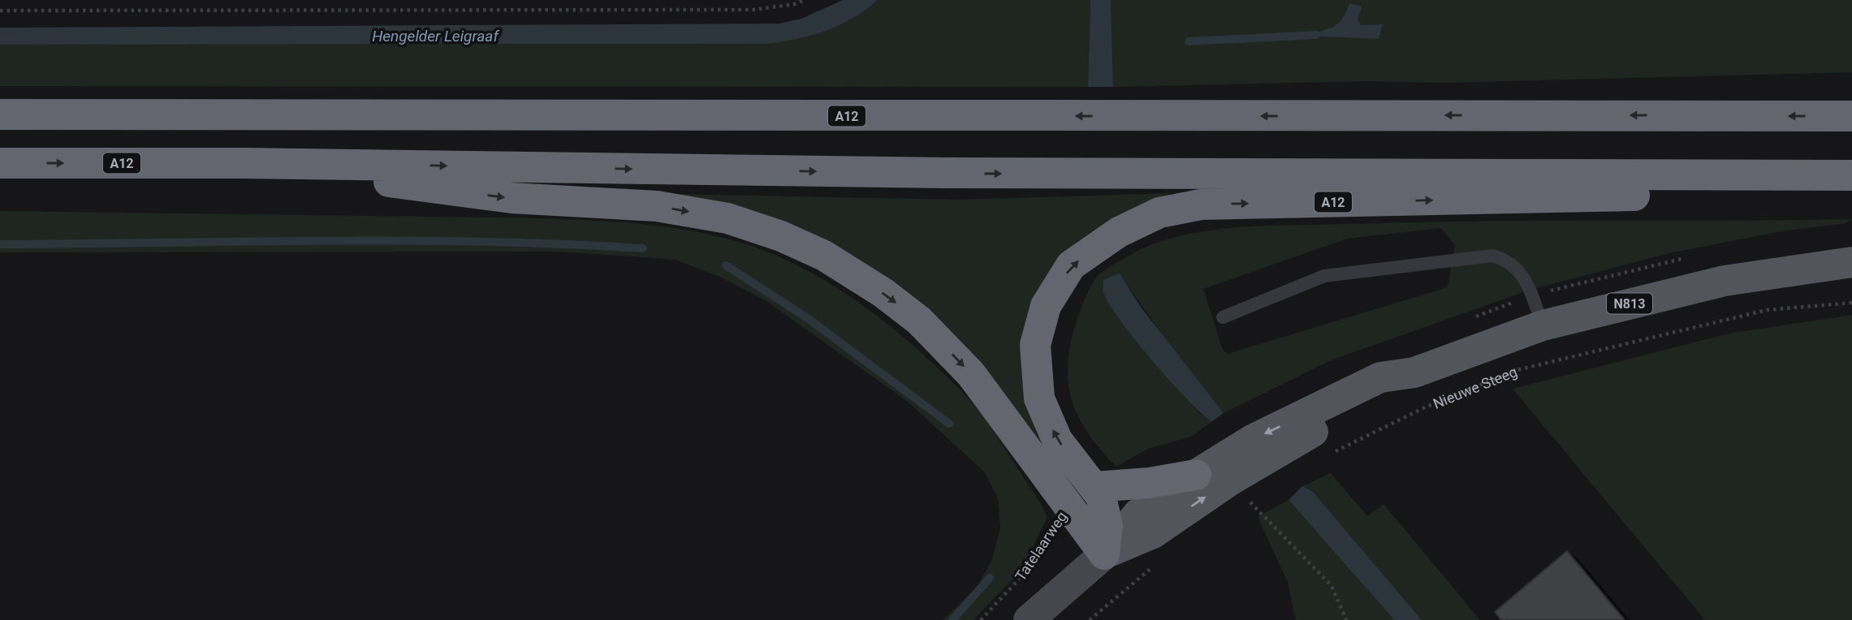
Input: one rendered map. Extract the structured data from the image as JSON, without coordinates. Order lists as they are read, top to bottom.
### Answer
{
  "streets": {
    "highway": ["A12"],
    "main road": ["N813"],
    "path": ["Nieuwe Steeg", "Tatelaarweg"]
  },
  "crossings": [
    ["A12", "N813"],
    ["A12", "Tatelaarweg"]
  ],
  "water": ["Hengelder Leigraaf"]
}
